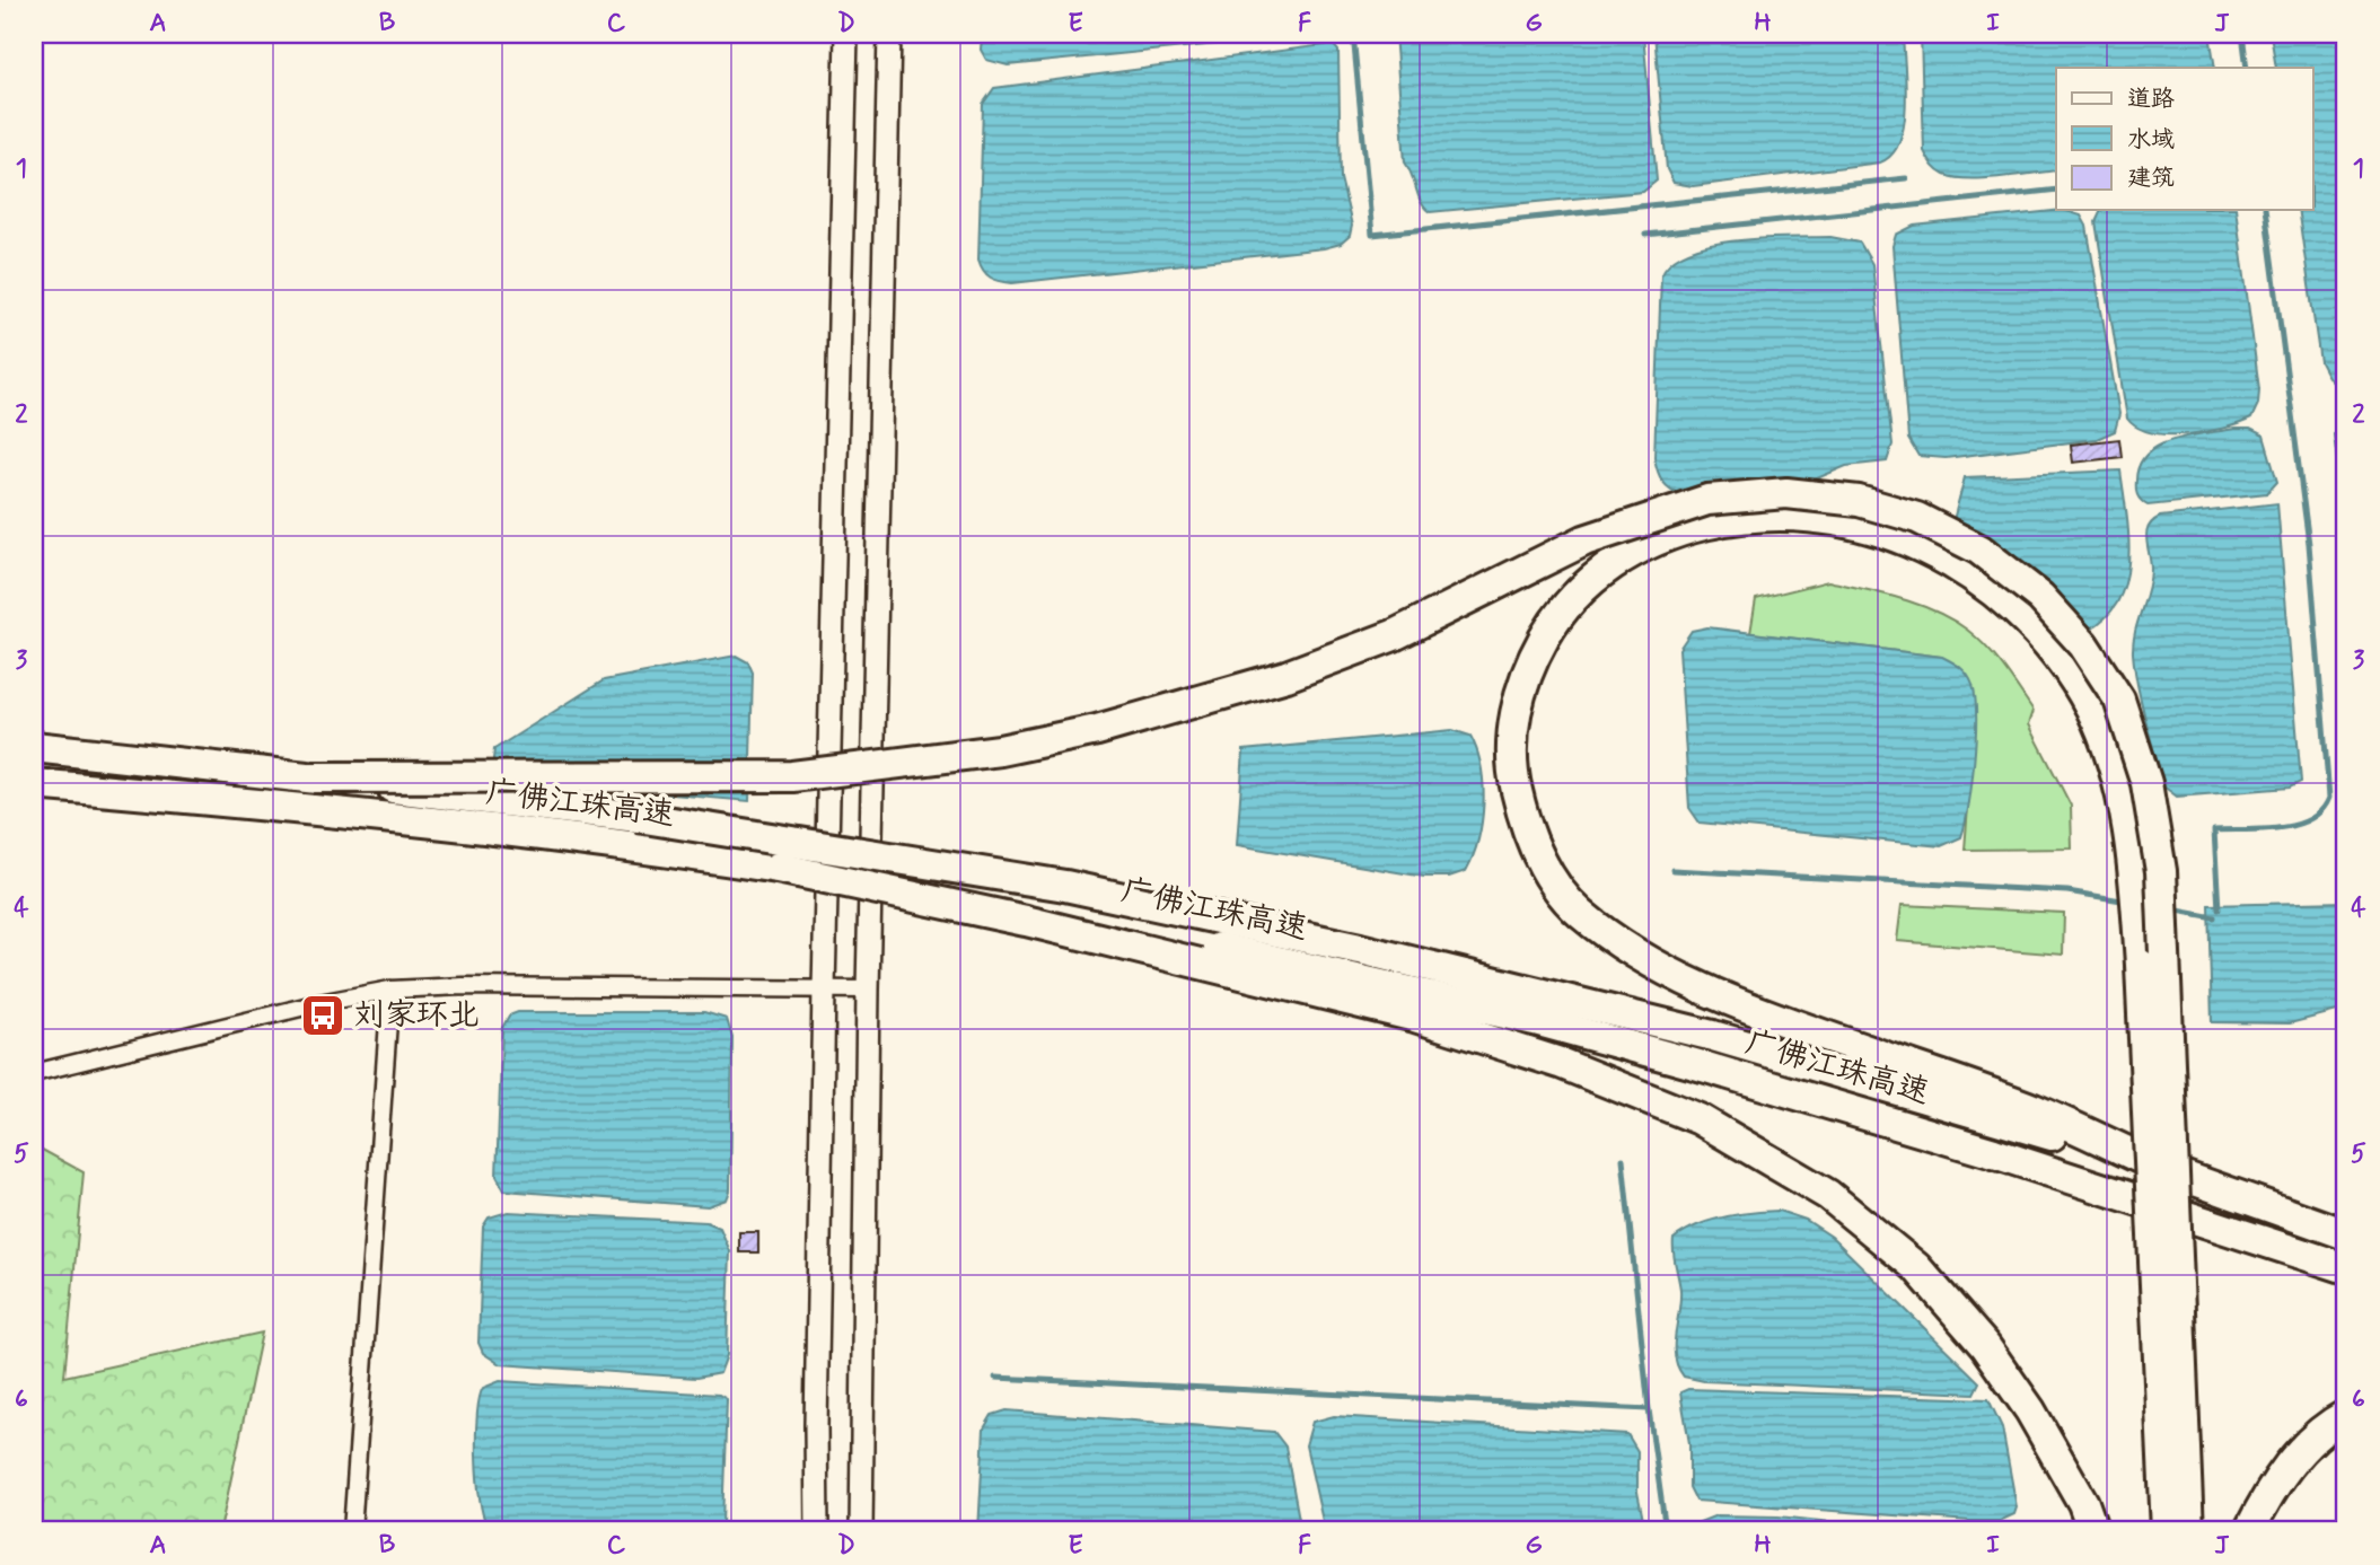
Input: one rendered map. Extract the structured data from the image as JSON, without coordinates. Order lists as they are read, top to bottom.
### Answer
{
  "streets": {
    "highway": ["广佛江珠高速"]
  },
  "places": {
    "bus stop": ["刘家环北"]
  },
  "legend": ["道路", "水域", "建筑"],
  "grid": {
    "columns": [
      "A",
      "B",
      "C",
      "D",
      "E",
      "F",
      "G",
      "H",
      "I",
      "J"
    ],
    "rows": [
      "1",
      "2",
      "3",
      "4",
      "5",
      "6"
    ]
  }
}
